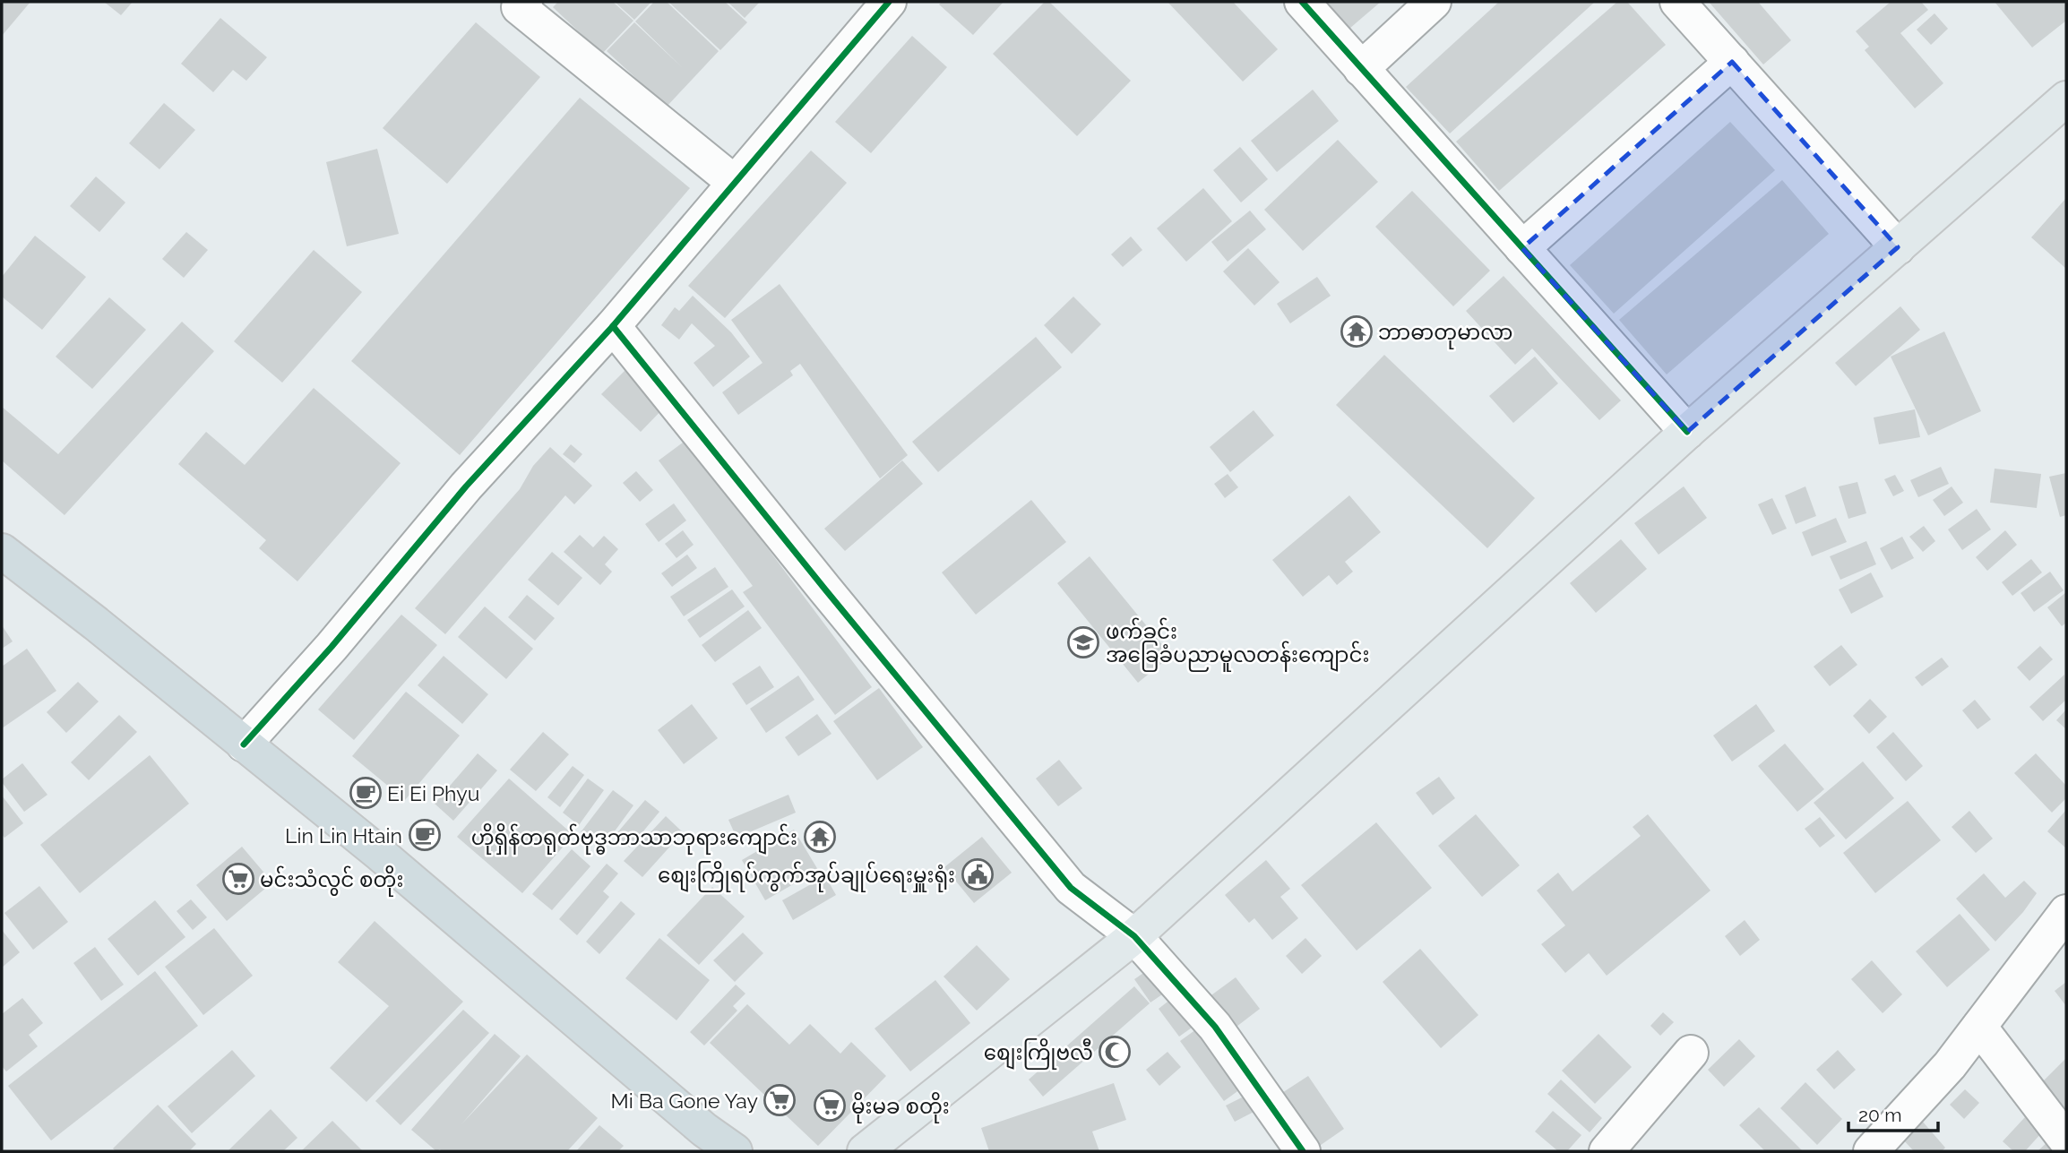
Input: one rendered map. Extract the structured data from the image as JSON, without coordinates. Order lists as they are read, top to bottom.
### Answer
{
  "places": {
    "temple": ["ဘာဓာတုမာလာ", "ဟိုရှိန်တရုတ်ဗုဒ္ဓဘာသာဘုရားကျောင်း"],
    "school or university": ["ဖက်ခင်း အခြေခံပညာမူလတန်းကျောင်း"],
    "cafe": ["Ei Ei Phyu", "Lin Lin Htain"],
    "public building": ["စျေးကြိုရပ်ကွက်အုပ်ချုပ်ရေးမှူးရုံး"],
    "supermarket": ["မင်းသံလွင် စတိုး", "Mi Ba Gone Yay", "မိုးမခ စတိုး"],
    "mosque": ["စျေးကြိုဗလီ"]
  },
  "scale_bar": "20 m"
}
